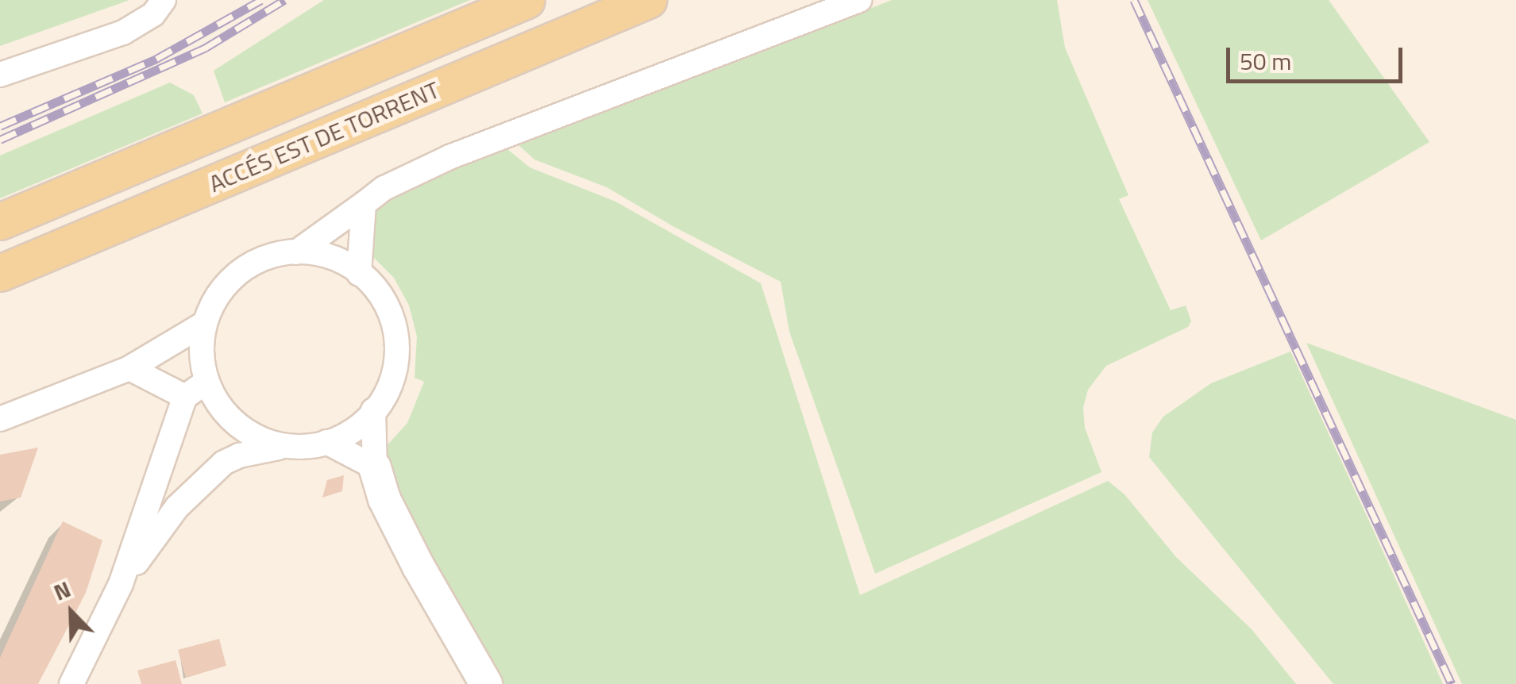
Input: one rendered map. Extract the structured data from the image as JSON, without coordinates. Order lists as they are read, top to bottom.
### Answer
{
  "streets": {
    "main road": ["ACCÉS EST DE TORRENT"]
  },
  "scale_bar": "50 m",
  "north": "top left"
}
